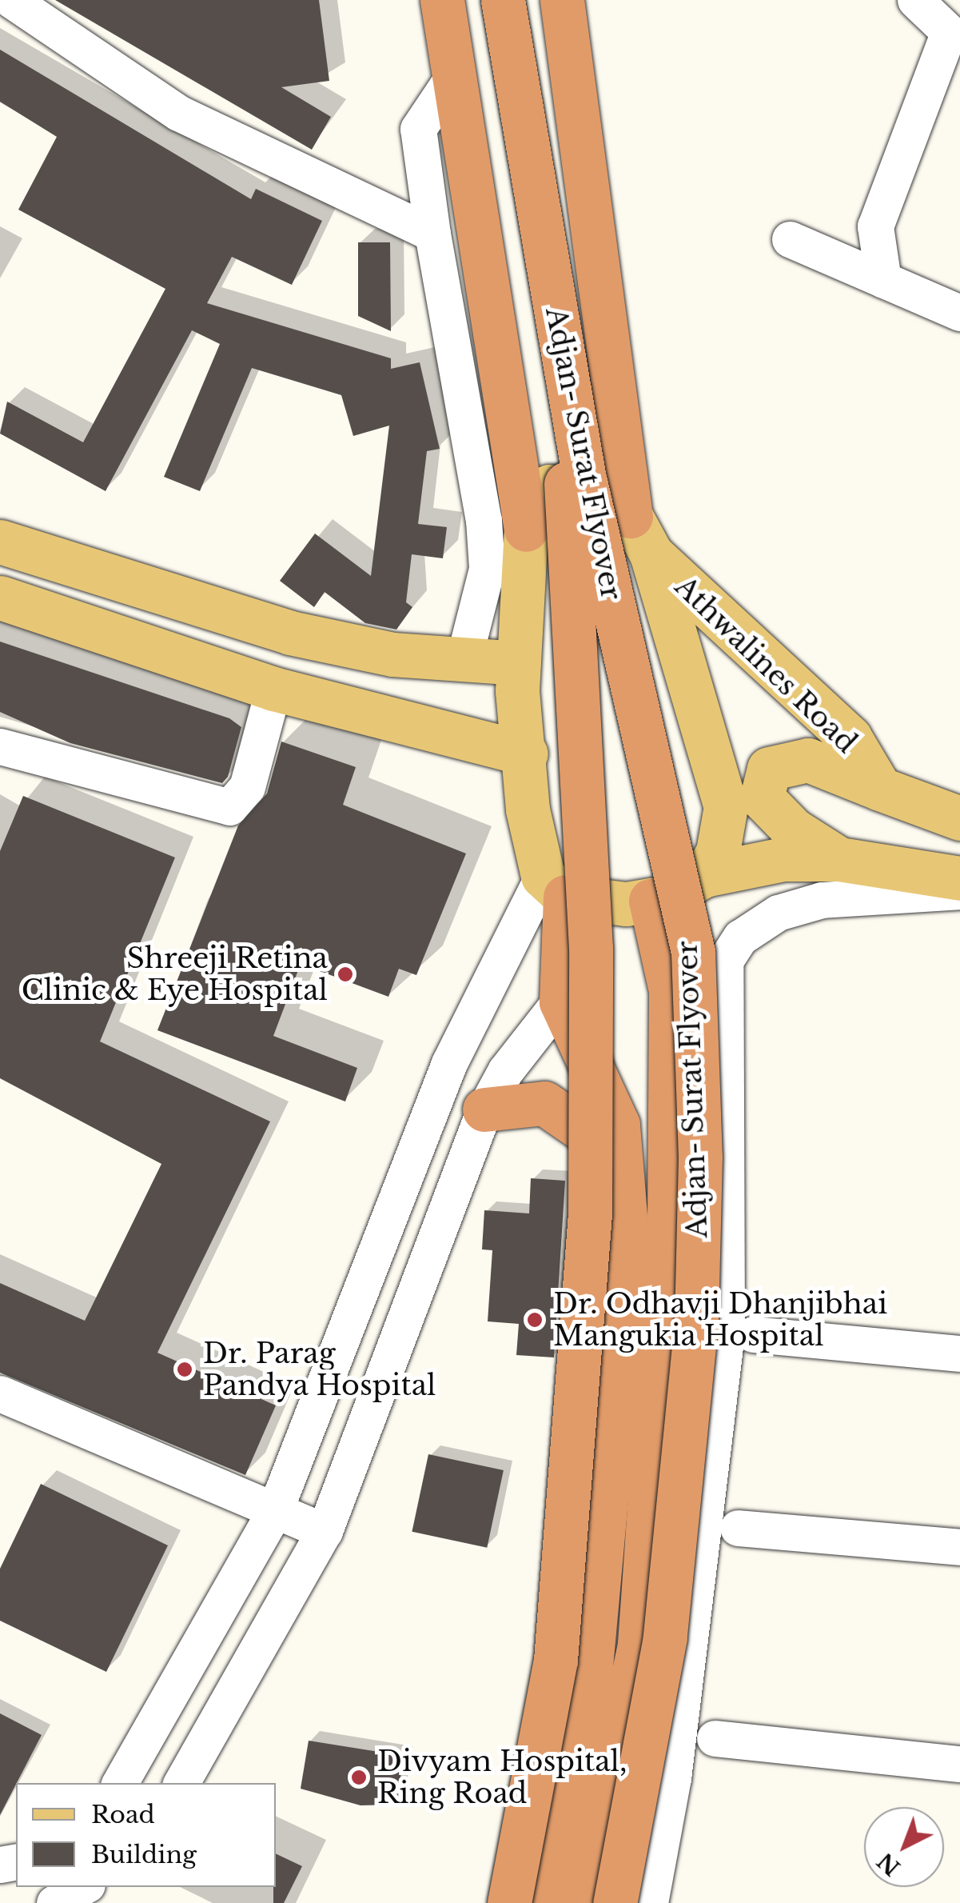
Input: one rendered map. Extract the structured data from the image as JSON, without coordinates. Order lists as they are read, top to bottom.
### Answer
{
  "streets": {
    "highway": ["Adjan- Surat Flyover"],
    "main road": ["Athwalines Road"]
  },
  "places": [
    "Shreeji Retina Clinic & Eye Hospital",
    "Dr. Odhavji Dhanjibhai Mangukia Hospital",
    "Dr. Parag Pandya Hospital",
    "Divyam Hospital, Ring Road"
  ],
  "legend": ["Road", "Building"],
  "north": "bottom left"
}
